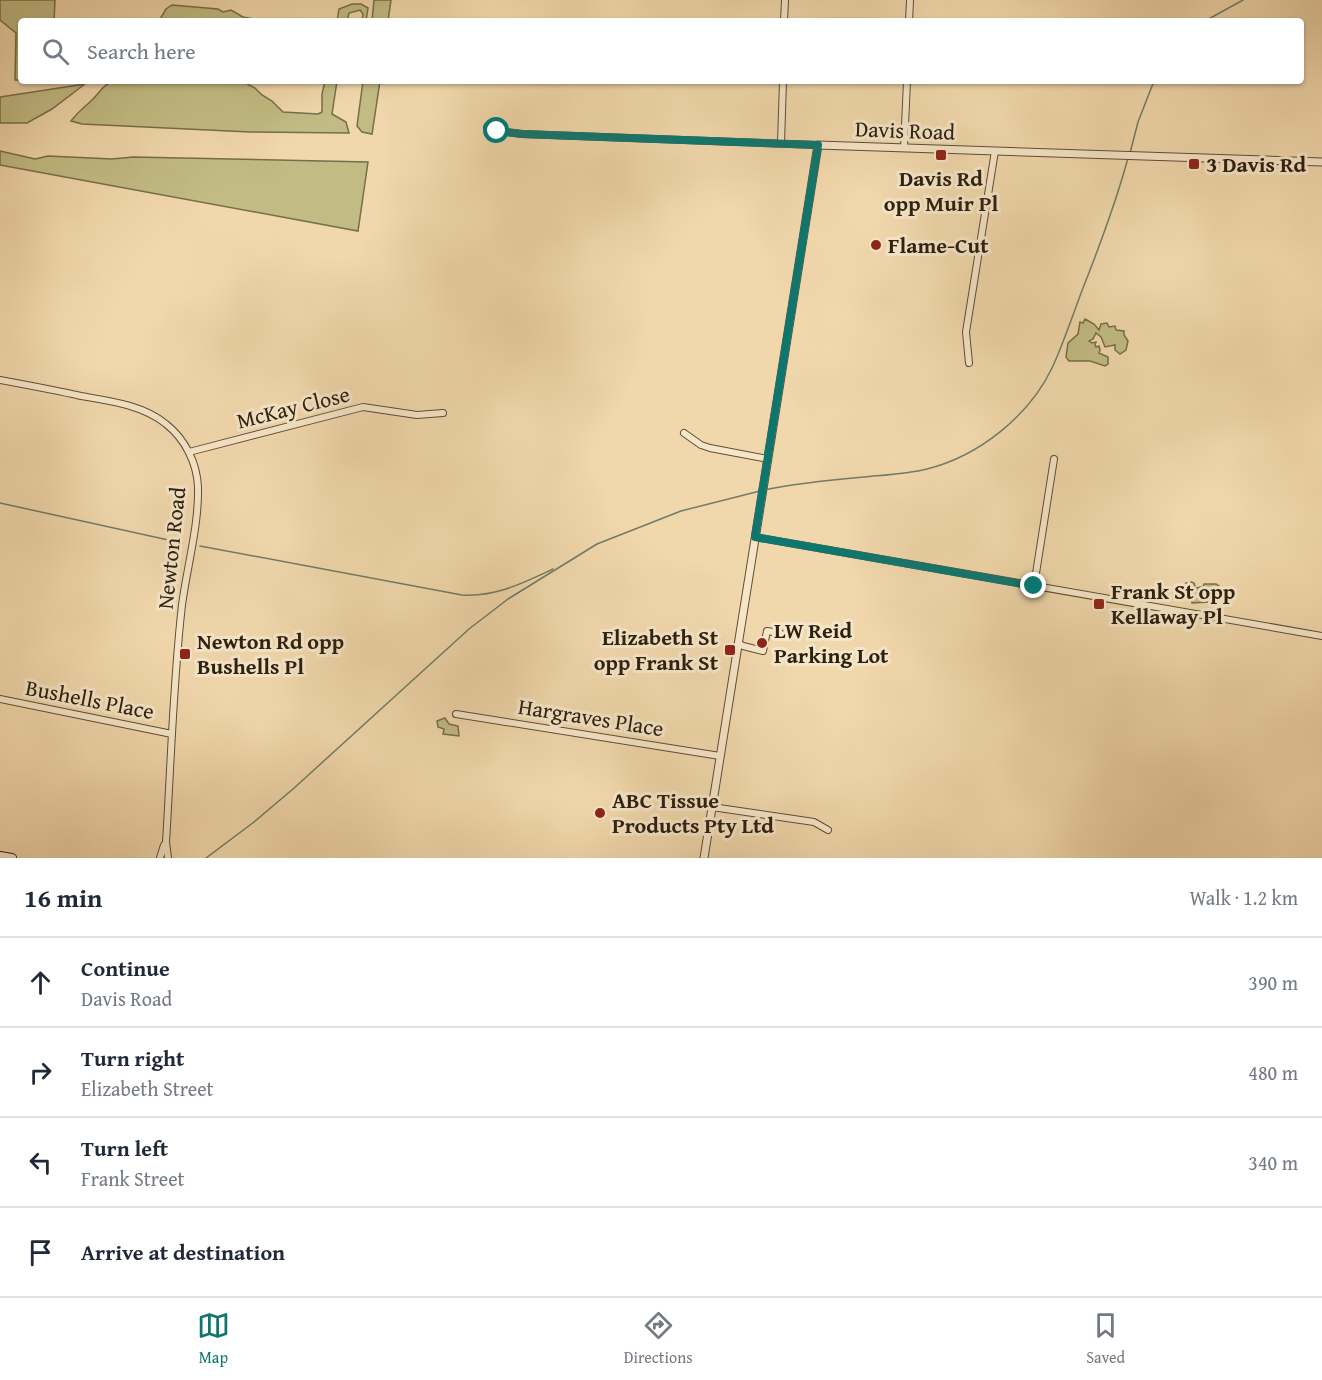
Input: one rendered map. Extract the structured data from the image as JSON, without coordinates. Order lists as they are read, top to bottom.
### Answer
{
  "streets": {
    "street": [
      "Davis Road",
      "McKay Close",
      "Newton Road",
      "Bushells Place",
      "Hargraves Place"
    ]
  },
  "crossings": [
    ["McKay Close", "Newton Road"],
    ["Newton Road", "Bushells Place"]
  ],
  "places": {
    "transit": [
      "Davis Rd opp Muir Pl",
      "3 Davis Rd",
      "Frank St opp Kellaway Pl",
      "Elizabeth St opp Frank St",
      "Newton Rd opp Bushells Pl"
    ],
    "other": ["Flame-Cut", "LW Reid Parking Lot", "ABC Tissue Products Pty Ltd"]
  },
  "page": {
    "search": "Search here",
    "heading": ["16 min", "Walk · 1.2 km"],
    "list": [
      ["Continue", "Davis Road", "390 m"],
      ["Turn right", "Elizabeth Street", "480 m"],
      ["Turn left", "Frank Street", "340 m"],
      "Arrive at destination"
    ],
    "nav": ["Map", "Directions", "Saved"]
  }
}
